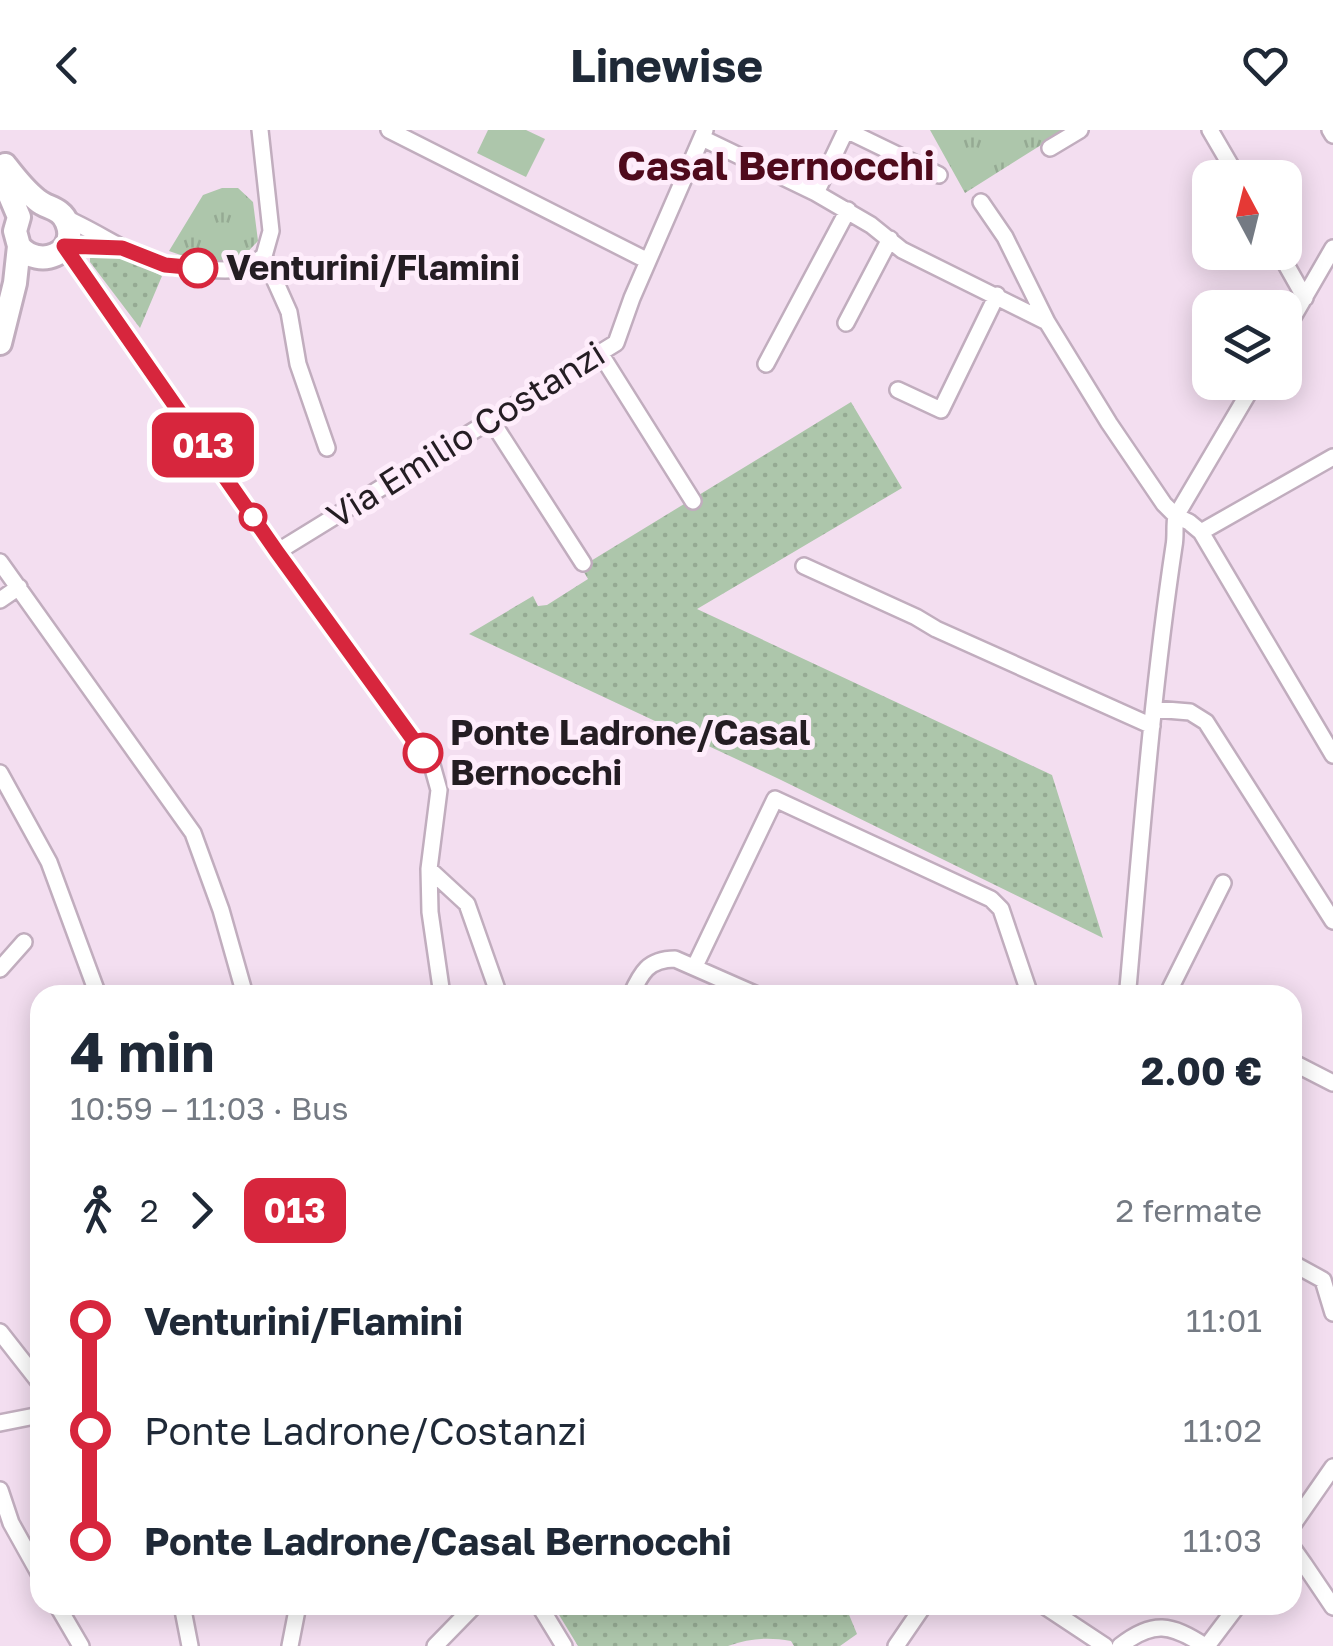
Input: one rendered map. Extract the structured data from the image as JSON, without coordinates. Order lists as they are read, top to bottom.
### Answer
{
  "streets": {
    "street": ["Via Emilio Costanzi"]
  },
  "districts": ["Casal Bernocchi"],
  "places": ["Venturini/Flamini", "Ponte Ladrone/Casal Bernocchi"],
  "lines": ["bus line 013"],
  "north": "top",
  "page": {
    "header": "Linewise",
    "on_map": "013",
    "heading": ["4 min", "10:59 – 11:03 · Bus", "2.00 €"],
    "legs": ["2", "013", "2 fermate"],
    "list": [
      {
        "name": "Venturini/Flamini",
        "value": "11:01"
      },
      {
        "name": "Ponte Ladrone/Costanzi",
        "value": "11:02"
      },
      {
        "name": "Ponte Ladrone/Casal Bernocchi",
        "value": "11:03"
      }
    ]
  }
}
